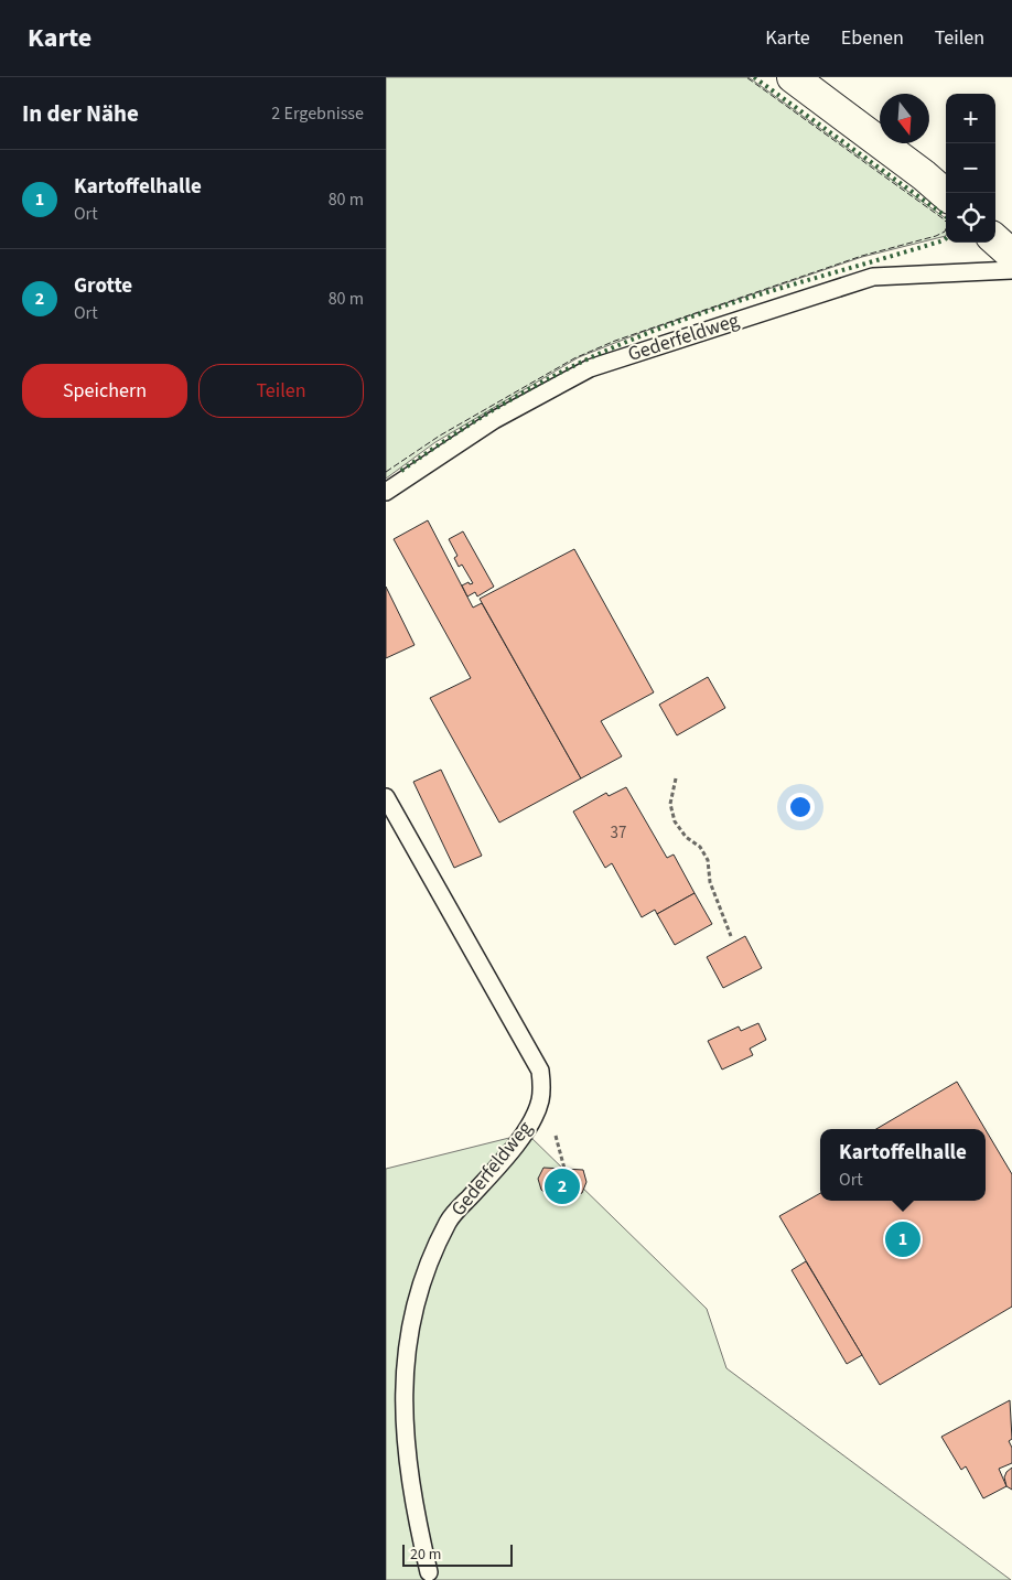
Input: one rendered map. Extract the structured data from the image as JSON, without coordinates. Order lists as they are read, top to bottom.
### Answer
{
  "streets": {
    "lane": ["Gederfeldweg"]
  },
  "house_numbers": ["37"],
  "scale_bar": "20 m",
  "north": "bottom",
  "page": {
    "header": "Karte",
    "nav": ["Karte", "Ebenen", "Teilen"],
    "heading": ["In der Nähe", "2 Ergebnisse"],
    "map_buttons": ["+", "−"],
    "list": [
      {
        "mark": "1",
        "name": "Kartoffelhalle",
        "note": "Ort",
        "value": "80 m"
      },
      {
        "mark": "2",
        "name": "Grotte",
        "note": "Ort",
        "value": "80 m"
      }
    ],
    "buttons": ["Speichern", "Teilen"],
    "popup": ["Kartoffelhalle", "Ort"],
    "pins": ["2", "1"],
    "scale": "20 m"
  }
}
